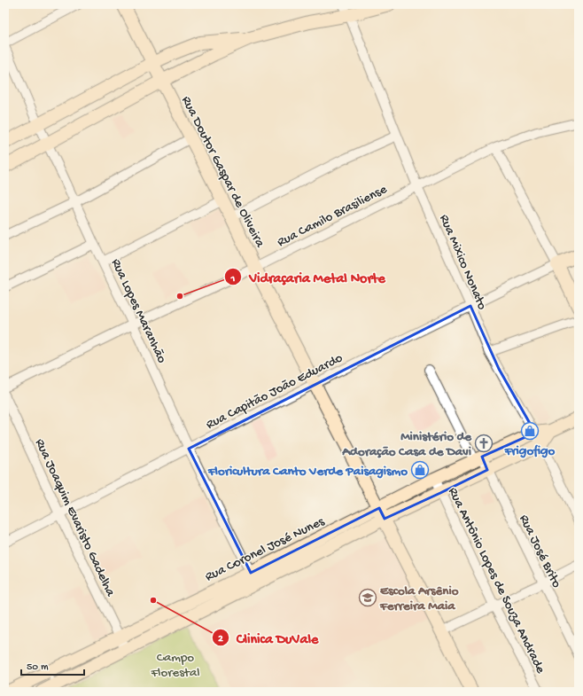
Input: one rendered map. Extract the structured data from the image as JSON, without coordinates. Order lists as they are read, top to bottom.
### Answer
{
  "streets": {
    "street": [
      "Rua Doutor Gaspar de Oliveira",
      "Rua Camilo Brasiliense",
      "Rua Mixico Nonato",
      "Rua Lopes Maranhão",
      "Rua Capitão João Eduardo",
      "Rua Joaquim Evaristo Gadelha",
      "Rua Coronel José Nunes",
      "Rua José Brito",
      "Rua Antônio Lopes de Souza Andrade"
    ]
  },
  "crossings": [
    ["Rua Doutor Gaspar de Oliveira", "Rua Camilo Brasiliense"],
    ["Rua Doutor Gaspar de Oliveira", "Rua Capitão João Eduardo"],
    ["Rua Doutor Gaspar de Oliveira", "Rua Coronel José Nunes"],
    ["Rua Camilo Brasiliense", "Rua Mixico Nonato"],
    ["Rua Camilo Brasiliense", "Rua Lopes Maranhão"],
    ["Rua Mixico Nonato", "Rua Capitão João Eduardo"],
    ["Rua Mixico Nonato", "Rua Coronel José Nunes"],
    ["Rua Lopes Maranhão", "Rua Capitão João Eduardo"],
    ["Rua Lopes Maranhão", "Rua Coronel José Nunes"],
    ["Rua Capitão João Eduardo", "Rua Joaquim Evaristo Gadelha"],
    ["Rua Joaquim Evaristo Gadelha", "Rua Coronel José Nunes"],
    ["Rua Coronel José Nunes", "Rua José Brito"],
    ["Rua Coronel José Nunes", "Rua Antônio Lopes de Souza Andrade"]
  ],
  "parks": ["Campo Florestal"],
  "places": {
    "other": ["Vidraçaria Metal Norte", "Clinica DuVale"],
    "shop": ["Frigofigo", "Floricultura Canto Verde Paisagismo"],
    "church": ["Ministério de Adoração Casa de Davi"],
    "school or university": ["Escola Arsênio Ferreira Maia"]
  },
  "scale_bar": "50 m"
}
